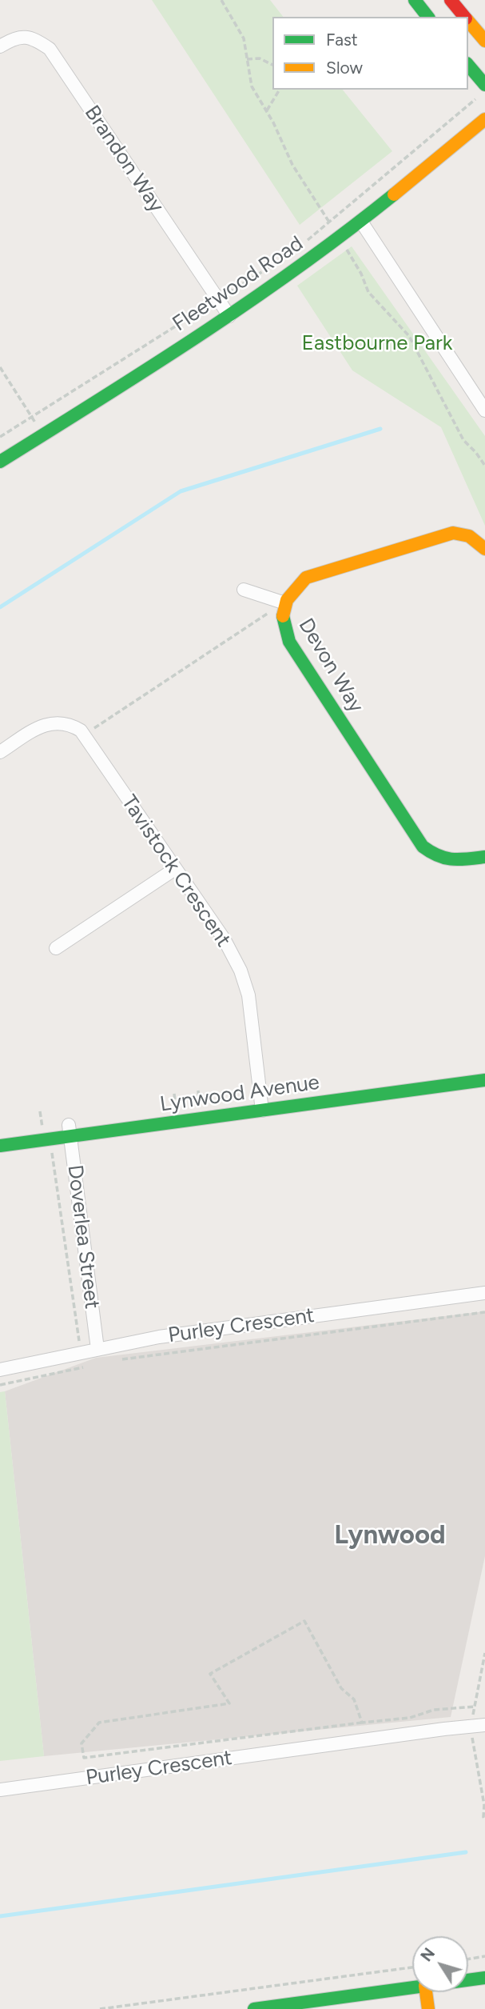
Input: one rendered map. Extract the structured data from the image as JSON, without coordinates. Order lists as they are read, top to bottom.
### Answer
{
  "streets": {
    "street": [
      "Brandon Way",
      "Fleetwood Road",
      "Devon Way",
      "Tavistock Crescent",
      "Lynwood Avenue",
      "Doverlea Street",
      "Purley Crescent"
    ]
  },
  "crossings": [
    ["Brandon Way", "Fleetwood Road"],
    ["Tavistock Crescent", "Lynwood Avenue"],
    ["Lynwood Avenue", "Doverlea Street"],
    ["Doverlea Street", "Purley Crescent"]
  ],
  "districts": ["Lynwood"],
  "parks": ["Eastbourne Park"],
  "legend": ["Fast", "Slow"],
  "north": "top left"
}
